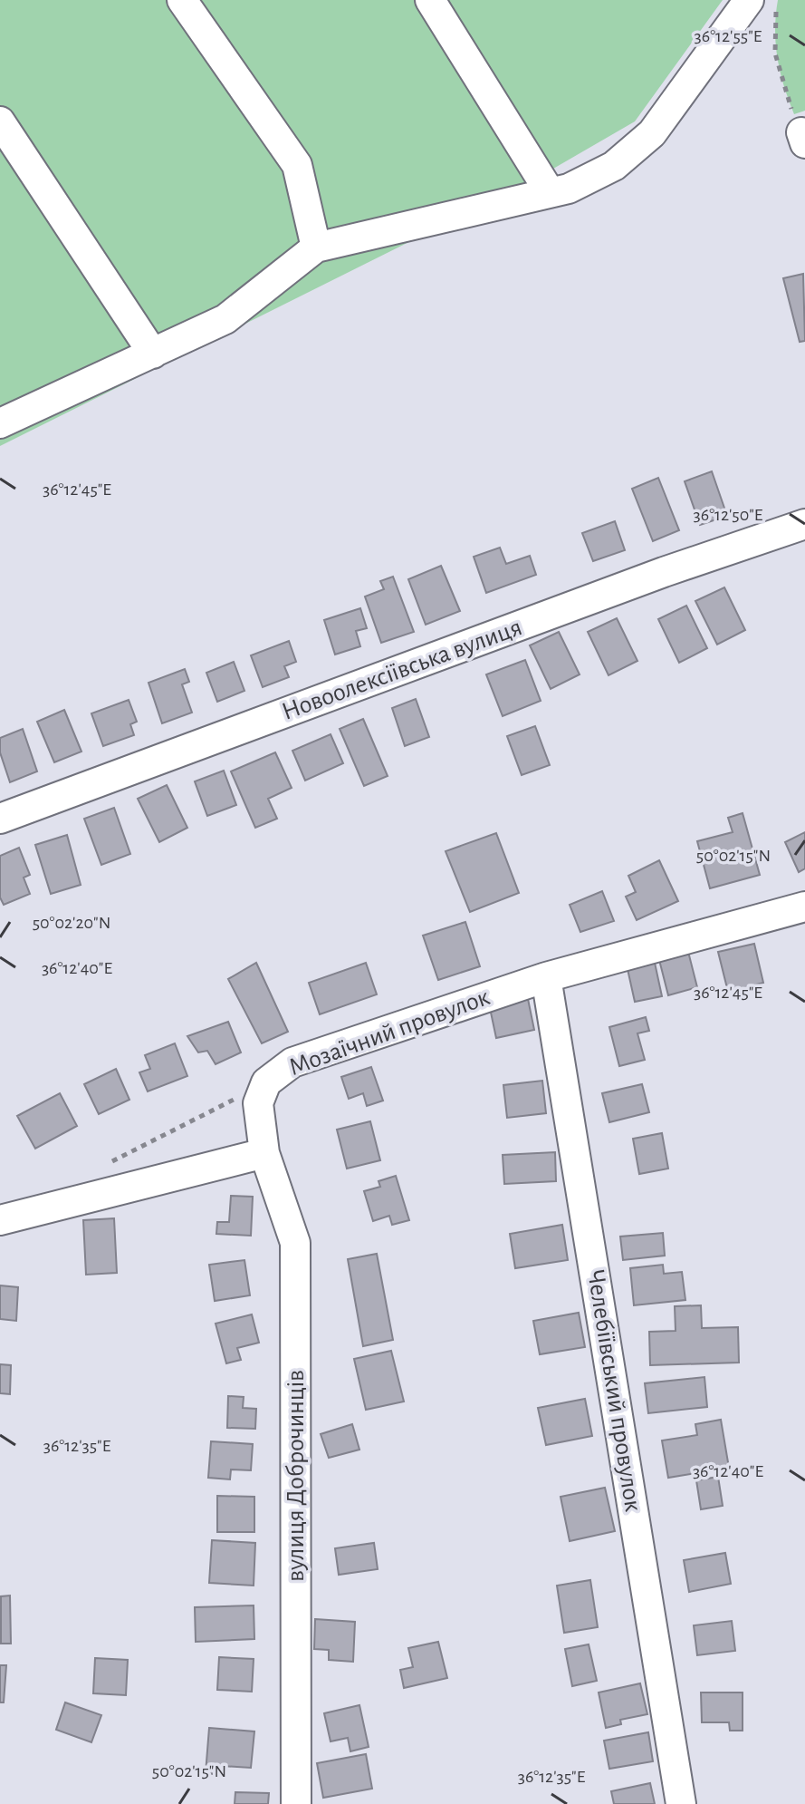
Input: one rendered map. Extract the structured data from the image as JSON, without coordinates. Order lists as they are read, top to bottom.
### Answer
{
  "streets": {
    "street": [
      "Новоолексіївська вулиця",
      "Мозаїчний провулок",
      "Челебіївський провулок",
      "вулиця Доброчинців"
    ]
  },
  "crossings": [
    ["Мозаїчний провулок", "Челебіївський провулок"],
    ["Мозаїчний провулок", "вулиця Доброчинців"]
  ],
  "coordinates": [
    "36°12'55\"E",
    "36°12'45\"E",
    "36°12'50\"E",
    "50°02'15\"N",
    "50°02'20\"N",
    "36°12'40\"E",
    "36°12'35\"E"
  ]
}
